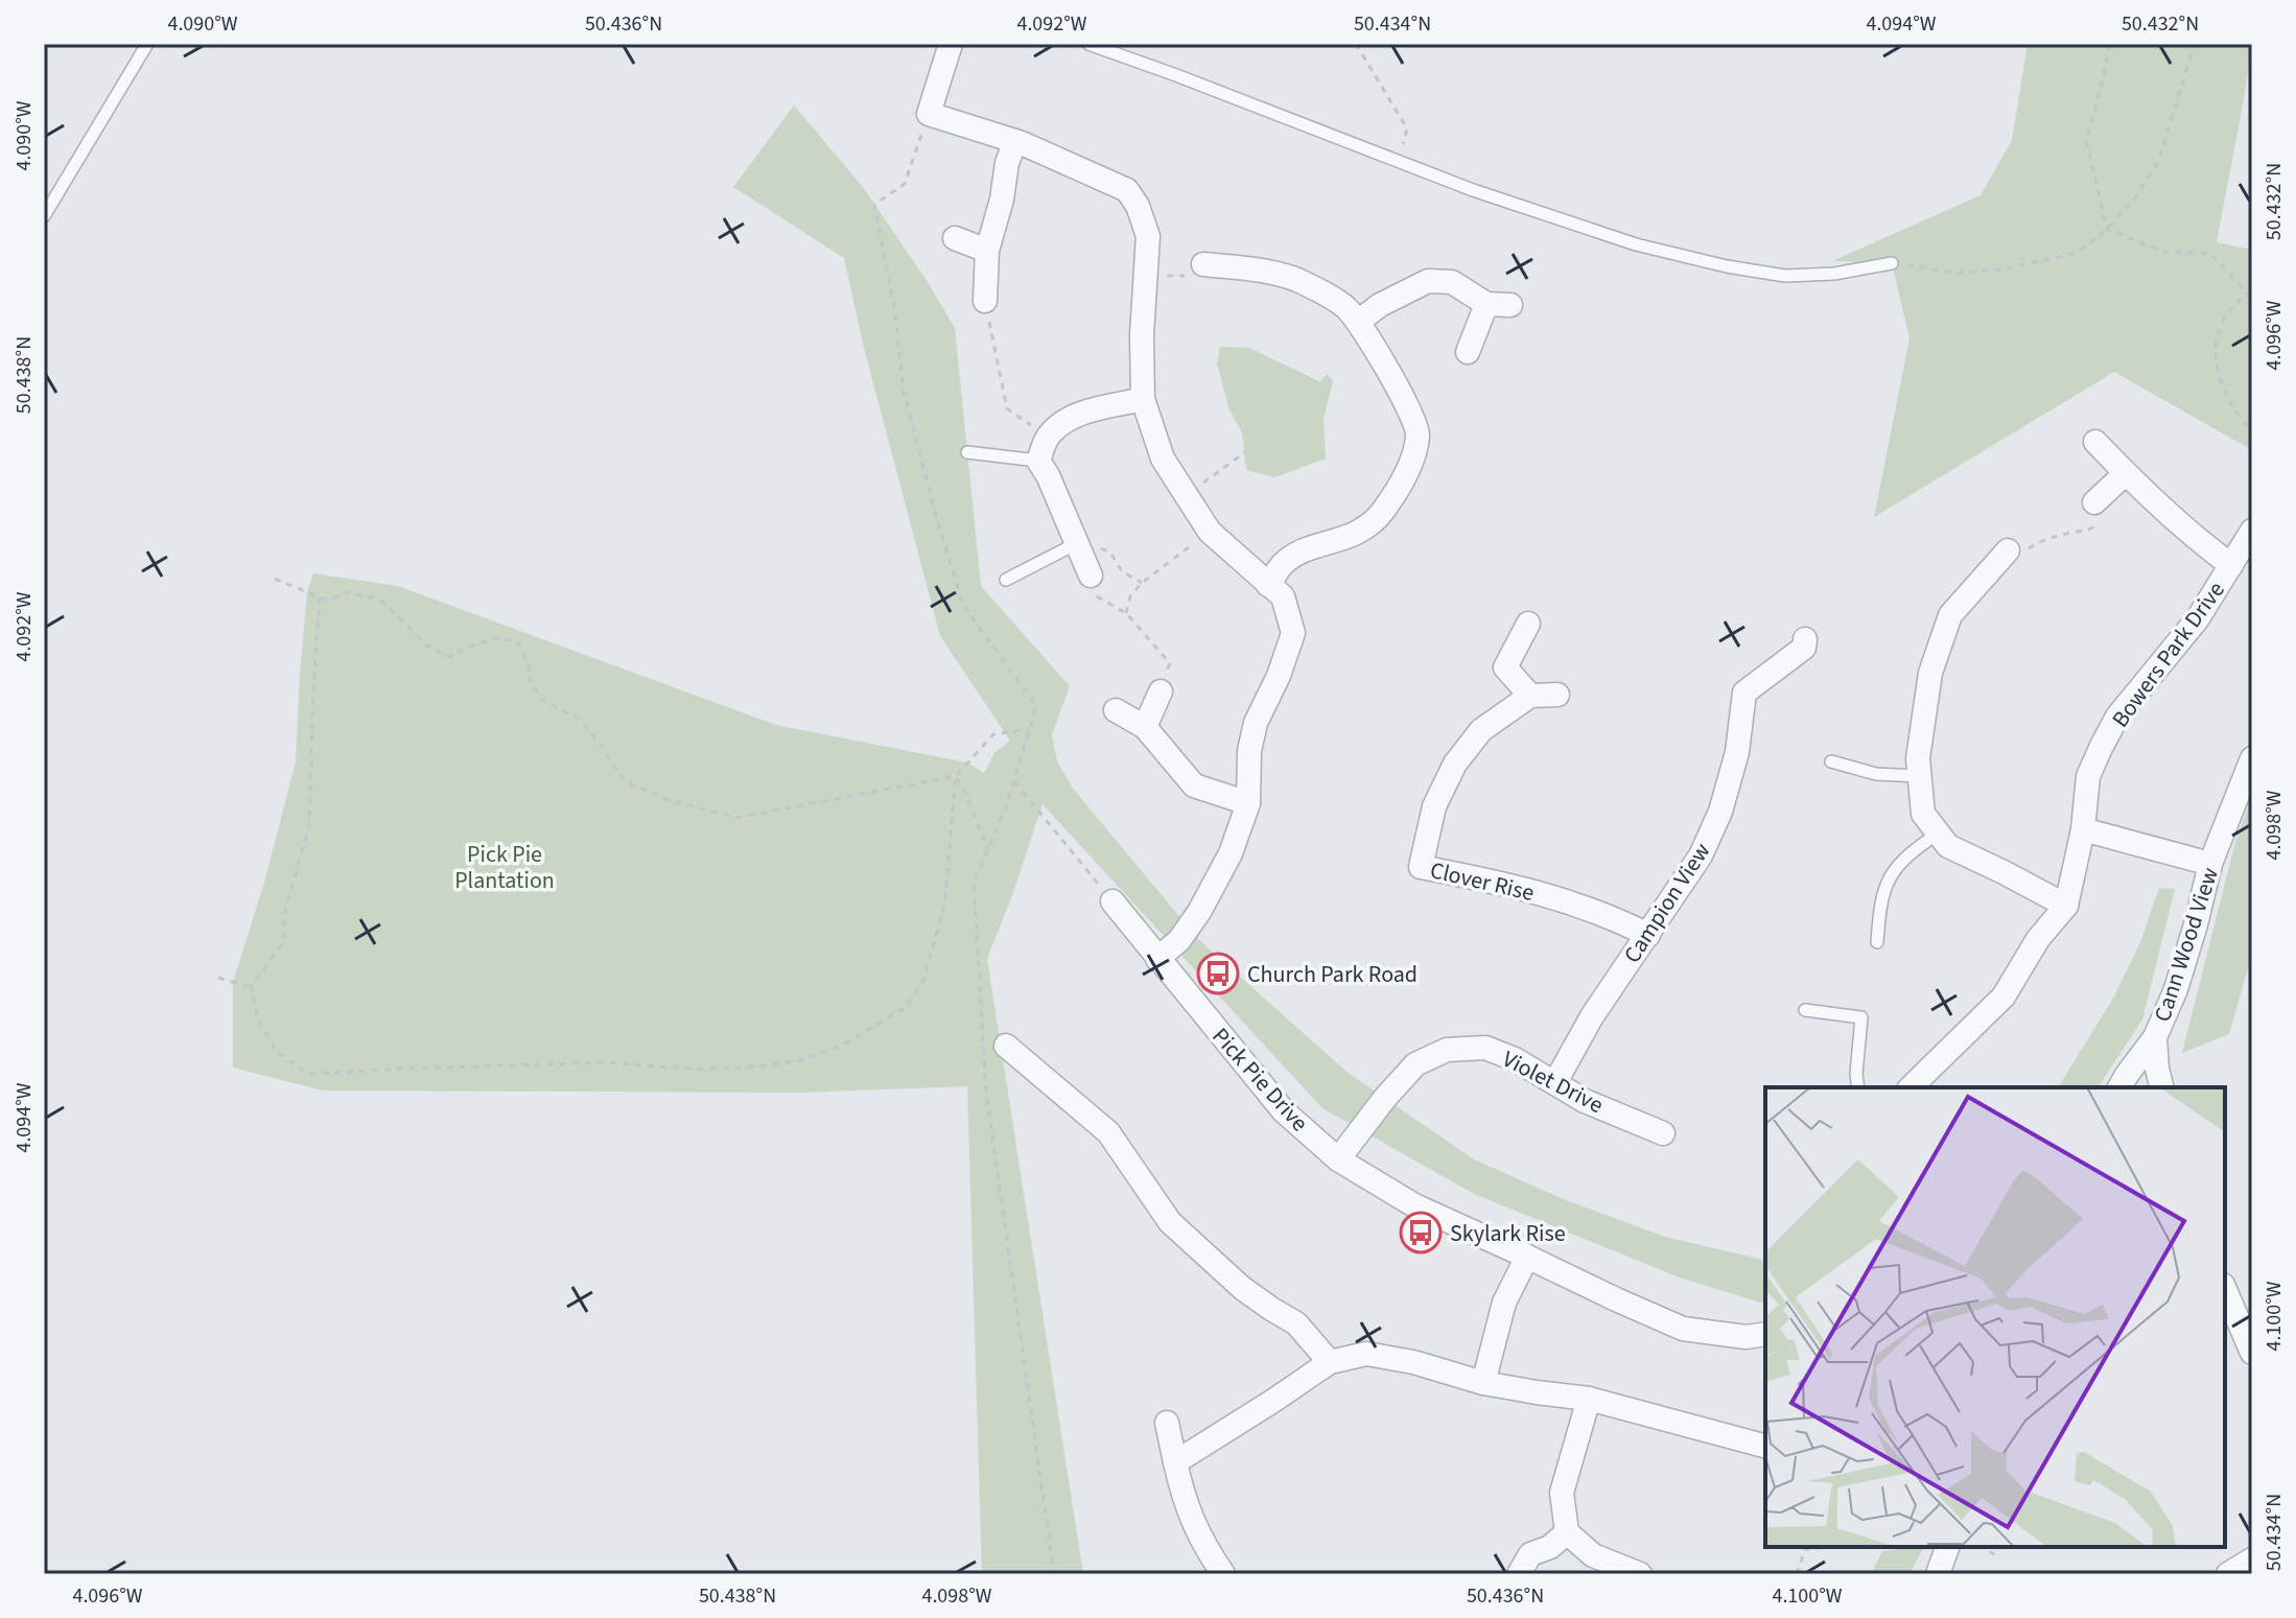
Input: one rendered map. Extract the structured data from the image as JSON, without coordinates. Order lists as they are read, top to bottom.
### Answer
{
  "streets": {
    "street": [
      "Bowers Park Drive",
      "Clover Rise",
      "Campion View",
      "Cann Wood View",
      "Pick Pie Drive",
      "Violet Drive"
    ]
  },
  "crossings": [
    ["Clover Rise", "Campion View"],
    ["Campion View", "Violet Drive"],
    ["Pick Pie Drive", "Violet Drive"]
  ],
  "parks": ["Pick Pie Plantation"],
  "places": {
    "bus stop": ["Church Park Road", "Skylark Rise"]
  },
  "coordinates": [
    "4.090°W",
    "50.436°N",
    "4.092°W",
    "50.434°N",
    "4.094°W",
    "50.432°N",
    "4.096°W",
    "50.438°N",
    "4.098°W",
    "4.100°W"
  ]
}
